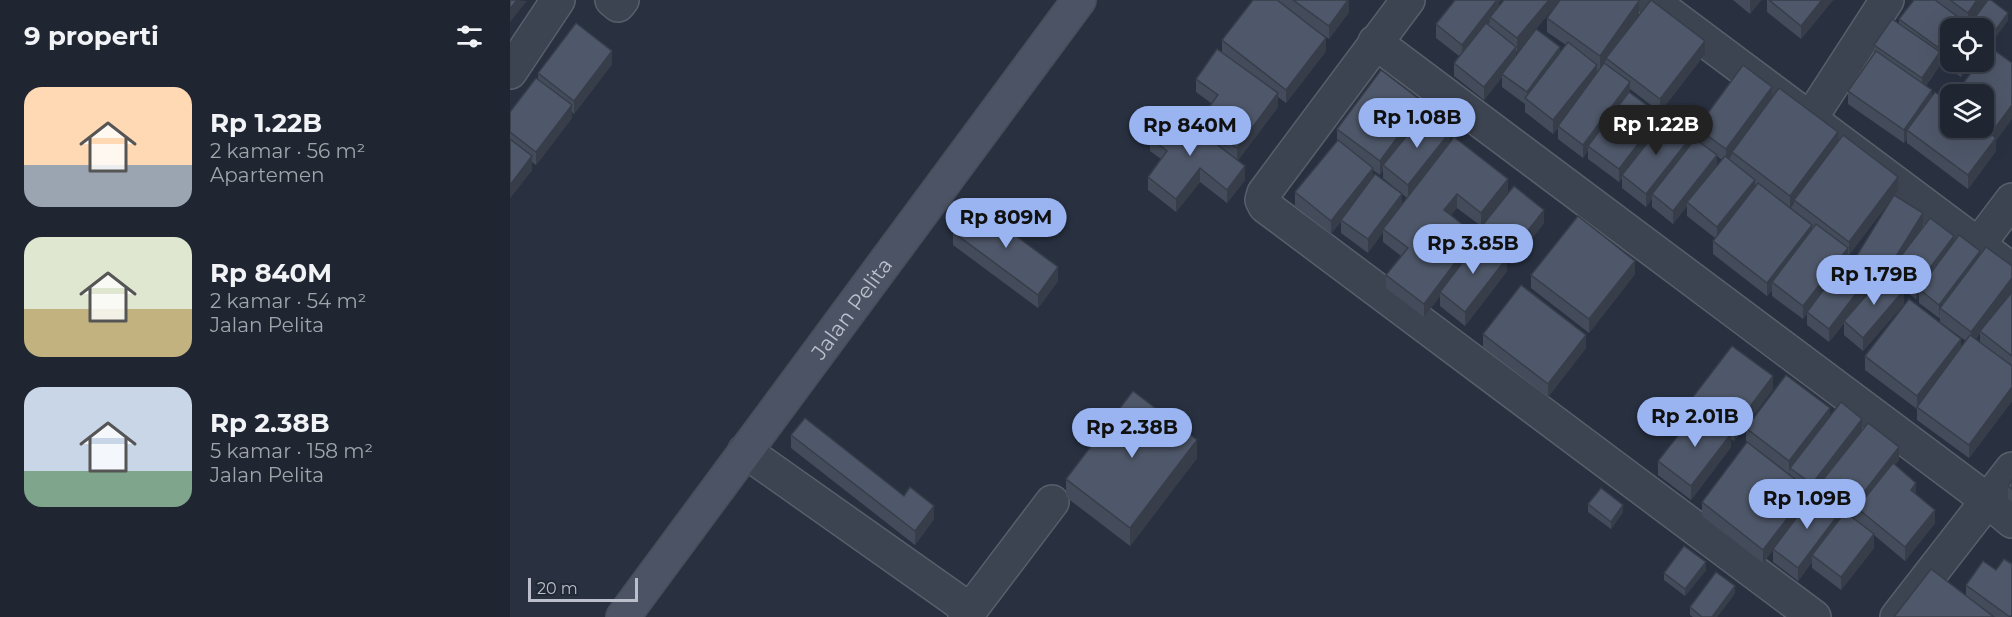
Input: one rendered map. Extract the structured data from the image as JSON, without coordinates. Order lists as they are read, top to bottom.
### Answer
{
  "streets": {
    "street": ["Jalan Pelita"]
  },
  "scale_bar": "20 m",
  "page": {
    "heading": "9 properti",
    "list": [
      {
        "name": "Rp 1.22B",
        "note": "2 kamar · 56 m² · Apartemen"
      },
      {
        "name": "Rp 840M",
        "note": "2 kamar · 54 m² · Jalan Pelita"
      },
      {
        "name": "Rp 2.38B",
        "note": "5 kamar · 158 m² · Jalan Pelita"
      }
    ],
    "price": [
      "Rp 1.08B",
      "Rp 1.22B",
      "Rp 840M",
      "Rp 809M",
      "Rp 3.85B",
      "Rp 1.79B",
      "Rp 2.01B",
      "Rp 2.38B",
      "Rp 1.09B"
    ],
    "scale": "20 m"
  }
}
